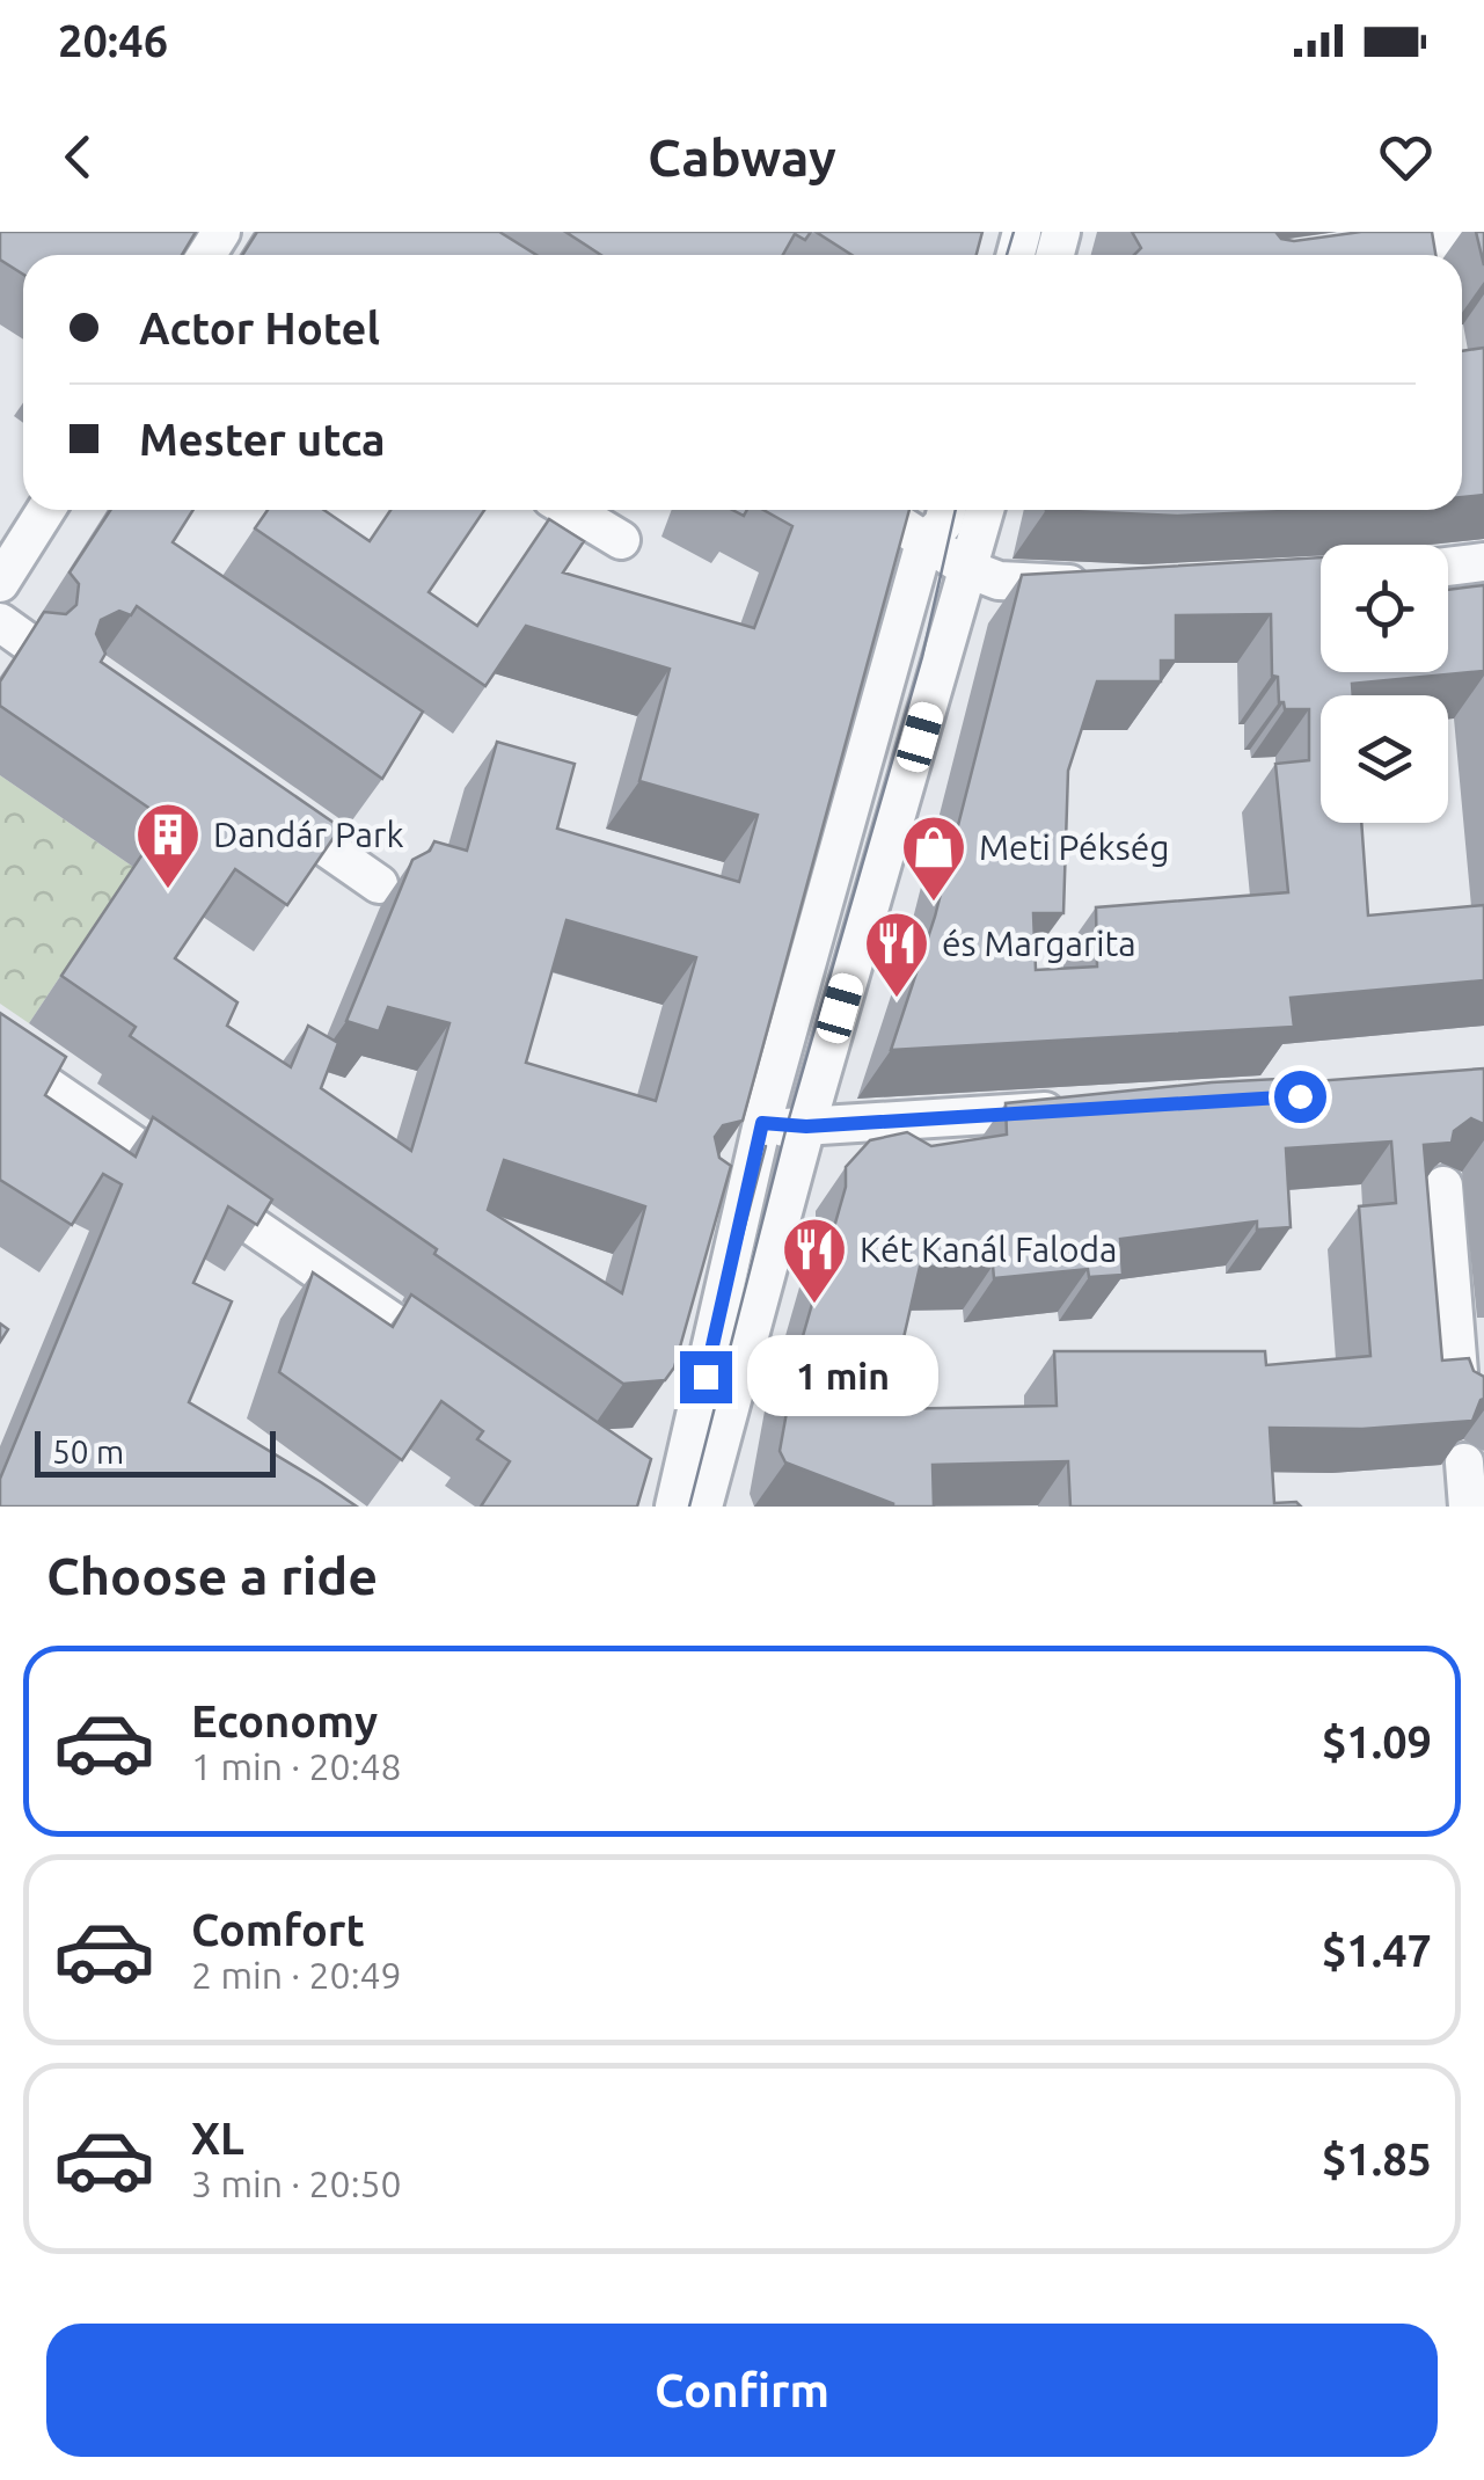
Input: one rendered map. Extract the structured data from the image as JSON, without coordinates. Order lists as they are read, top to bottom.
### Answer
{
  "places": {
    "building": ["Dandár Park"],
    "shop": ["Meti Pékség"],
    "restaurant": ["és Margarita", "Két Kanál Faloda"]
  },
  "scale_bar": "50 m",
  "page": {
    "status": "20:46",
    "header": "Cabway",
    "banner": ["Actor Hotel", "Mester utca"],
    "bubble": "1 min",
    "scale": "50 m",
    "heading": "Choose a ride",
    "list": [
      {
        "name": "Economy",
        "note": "1 min · 20:48",
        "value": "$1.09"
      },
      {
        "name": "Comfort",
        "note": "2 min · 20:49",
        "value": "$1.47"
      },
      {
        "name": "XL",
        "note": "3 min · 20:50",
        "value": "$1.85"
      }
    ],
    "buttons": "Confirm"
  }
}
